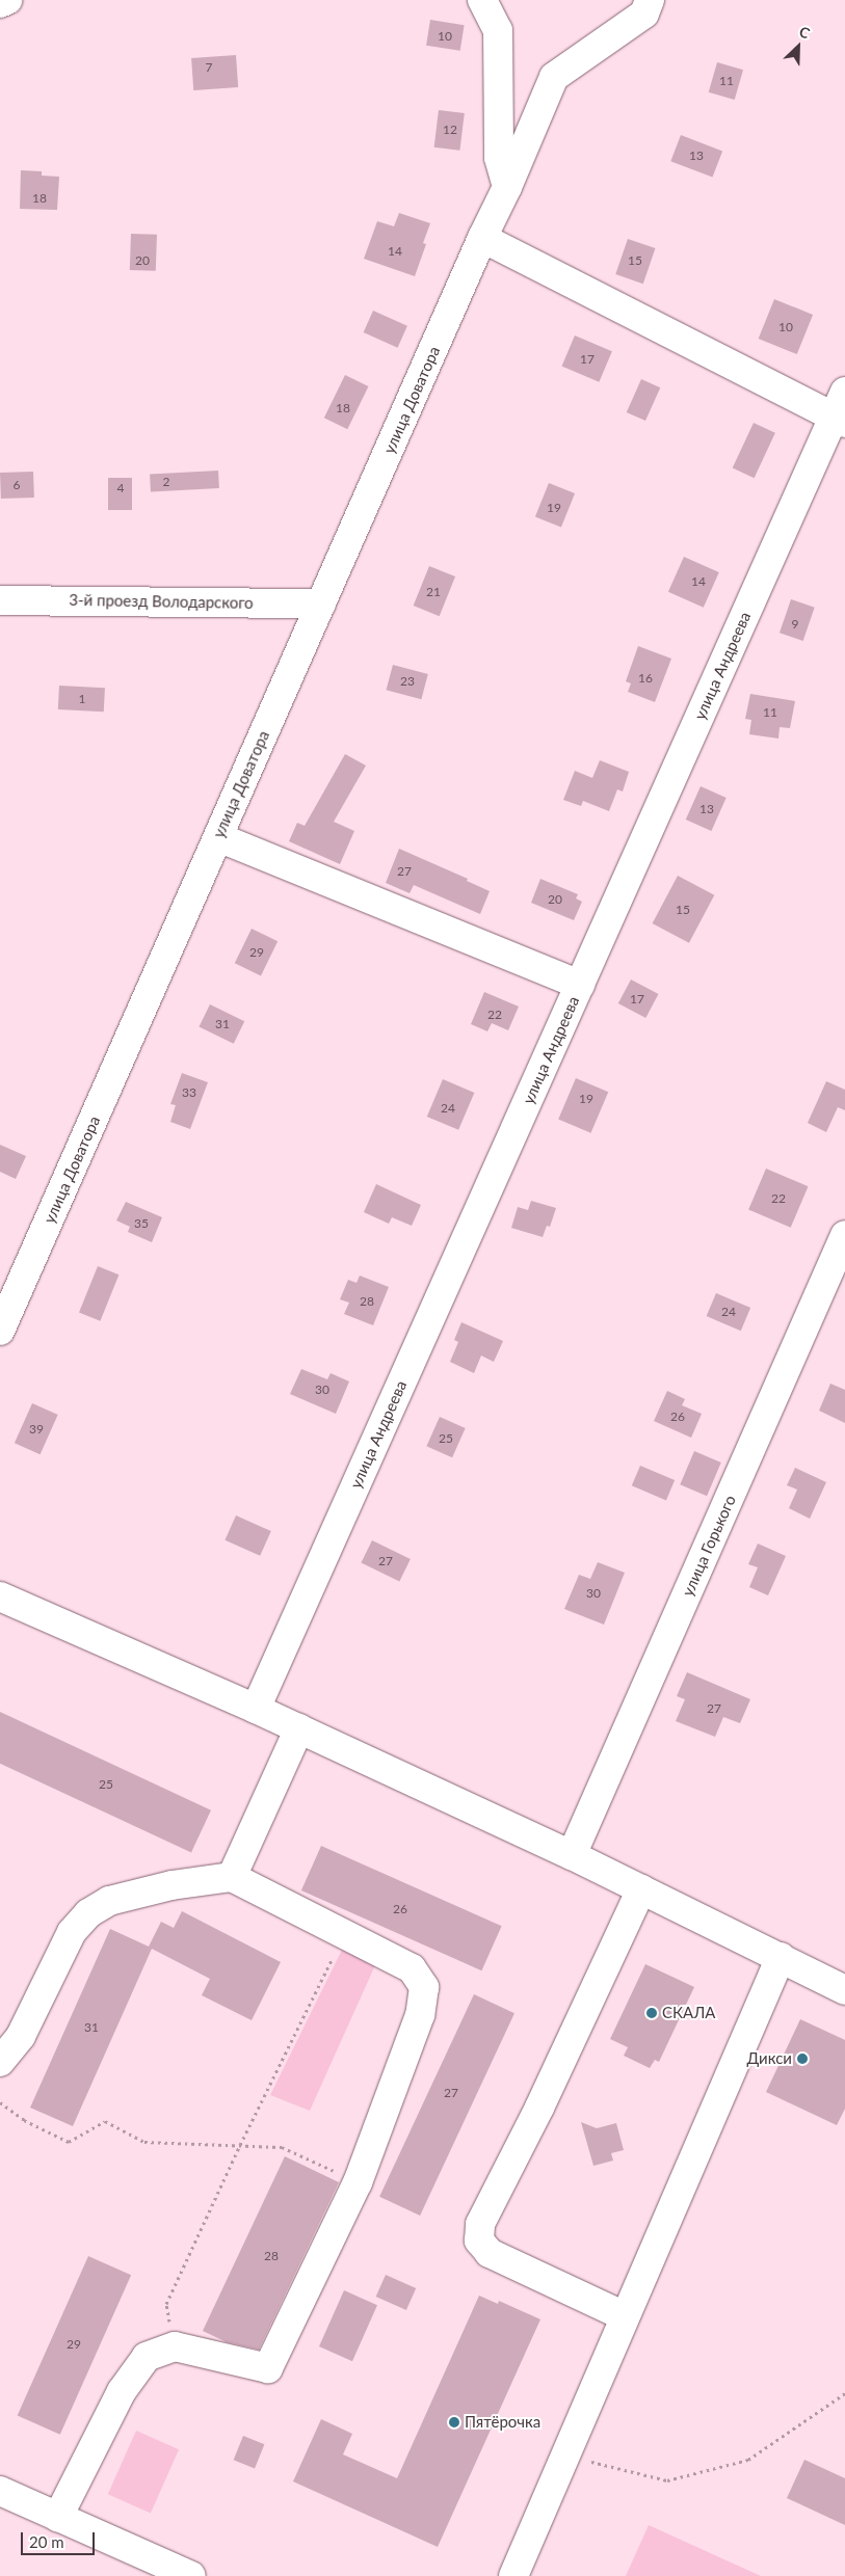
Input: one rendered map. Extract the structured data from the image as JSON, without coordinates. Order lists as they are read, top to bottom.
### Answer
{
  "streets": {
    "street": [
      "улица Доватора",
      "3-й проезд Володарского",
      "улица Андреева",
      "улица Горького"
    ]
  },
  "crossings": [
    ["улица Доватора", "3-й проезд Володарского"]
  ],
  "places": ["СКАЛА", "Дикси", "Пятёрочка"],
  "house_numbers": [
    "10",
    "7",
    "11",
    "12",
    "13",
    "18",
    "14",
    "20",
    "15",
    "10",
    "17",
    "18",
    "2",
    "6",
    "4",
    "19",
    "14",
    "21",
    "9",
    "16",
    "23",
    "1",
    "11",
    "13",
    "27",
    "20",
    "15",
    "29",
    "17",
    "22",
    "31",
    "33",
    "19",
    "24",
    "22",
    "35",
    "28",
    "24",
    "30",
    "26",
    "39",
    "25",
    "27",
    "30",
    "27",
    "25",
    "26",
    "31",
    "27",
    "28",
    "29"
  ],
  "scale_bar": "20 m",
  "north": "top right"
}
